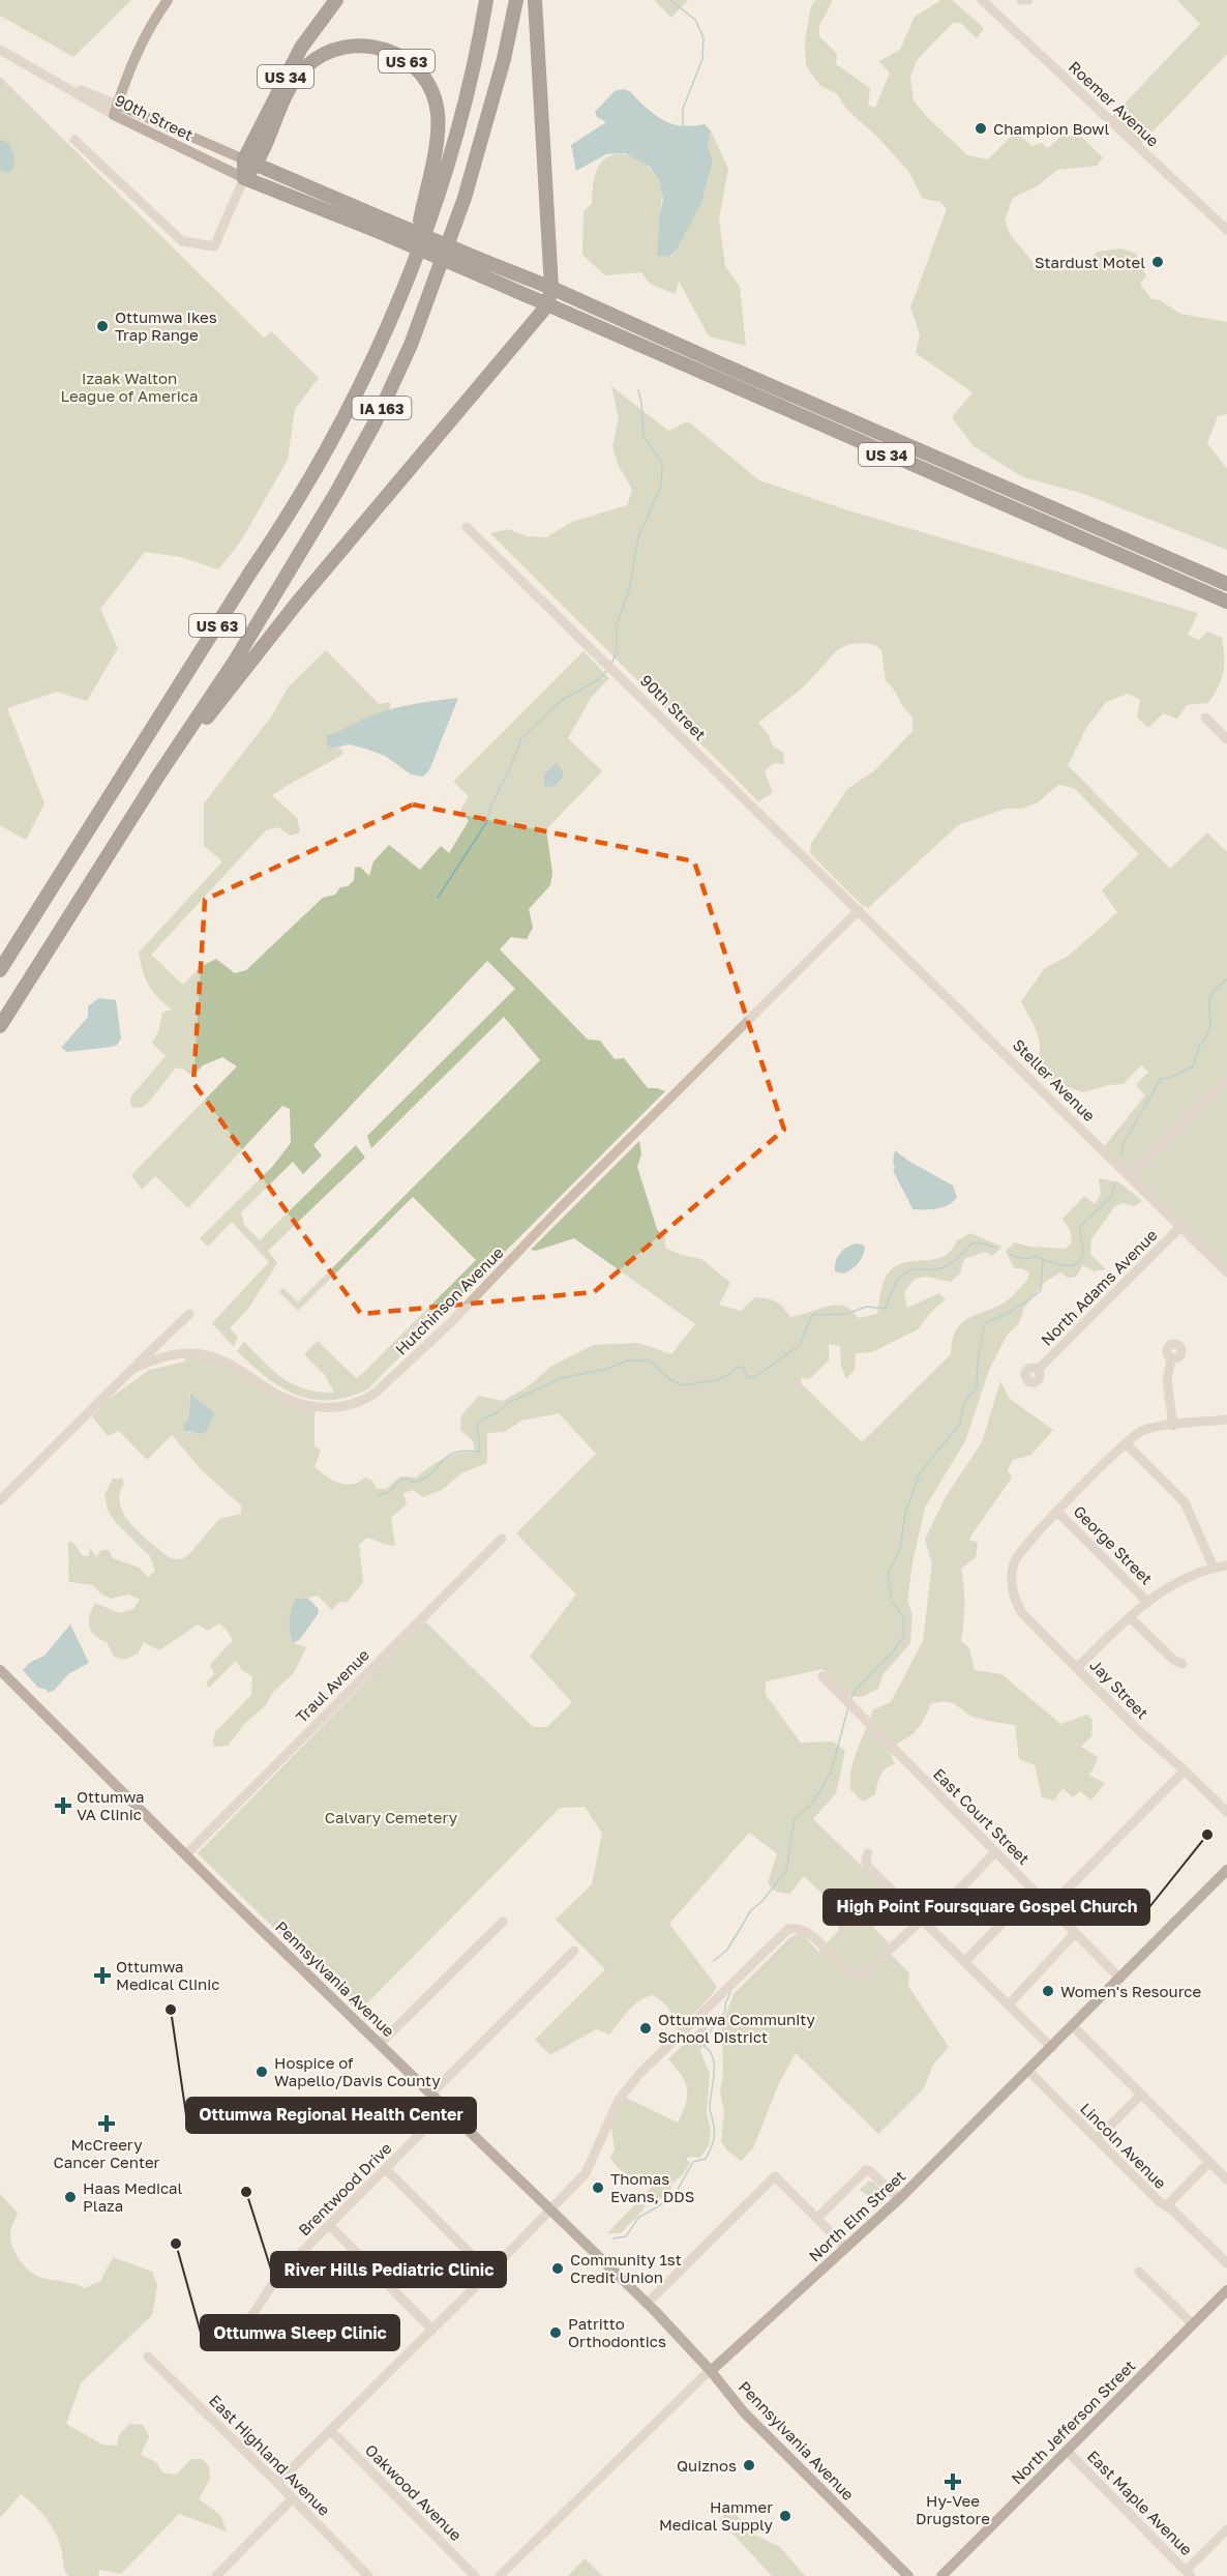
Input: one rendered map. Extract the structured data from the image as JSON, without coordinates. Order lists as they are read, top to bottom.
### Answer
{
  "streets": {
    "highway": ["US 63", "US 34", "IA 163"],
    "main road": [
      "90th Street",
      "Pennsylvania Avenue",
      "North Elm Street",
      "North Jefferson Street"
    ],
    "street": [
      "Roemer Avenue",
      "Steller Avenue",
      "North Adams Avenue",
      "Hutchinson Avenue",
      "George Street",
      "Traul Avenue",
      "Jay Street",
      "East Court Street",
      "Lincoln Avenue",
      "Brentwood Drive",
      "East Highland Avenue",
      "Oakwood Avenue",
      "East Maple Avenue"
    ]
  },
  "crossings": [
    ["US 63", "US 34"],
    ["US 63", "90th Street"],
    ["US 63", "IA 163"],
    ["US 34", "90th Street"],
    ["90th Street", "Steller Avenue"],
    ["90th Street", "Hutchinson Avenue"],
    ["Steller Avenue", "North Adams Avenue"],
    ["Steller Avenue", "Hutchinson Avenue"],
    ["George Street", "Jay Street"],
    ["Traul Avenue", "Pennsylvania Avenue"],
    ["East Court Street", "North Elm Street"],
    ["Pennsylvania Avenue", "Brentwood Drive"],
    ["Pennsylvania Avenue", "North Elm Street"],
    ["Lincoln Avenue", "North Elm Street"],
    ["North Jefferson Street", "East Maple Avenue"]
  ],
  "parks": ["Izaak Walton League of America", "Calvary Cemetery"],
  "places": {
    "other": [
      "Champion Bowl",
      "Stardust Motel",
      "Ottumwa Ikes Trap Range",
      "High Point Foursquare Gospel Church",
      "Women's Resource",
      "Ottumwa Regional Health Center",
      "Ottumwa Community School District",
      "Hospice of Wapello/Davis County",
      "Thomas Evans, DDS",
      "River Hills Pediatric Clinic",
      "Haas Medical Plaza",
      "Ottumwa Sleep Clinic",
      "Community 1st Credit Union",
      "Patritto Orthodontics",
      "Quiznos",
      "Hammer Medical Supply"
    ],
    "health": [
      "Ottumwa VA Clinic",
      "Ottumwa Medical Clinic",
      "McCreery Cancer Center",
      "Hy-Vee Drugstore"
    ]
  }
}
